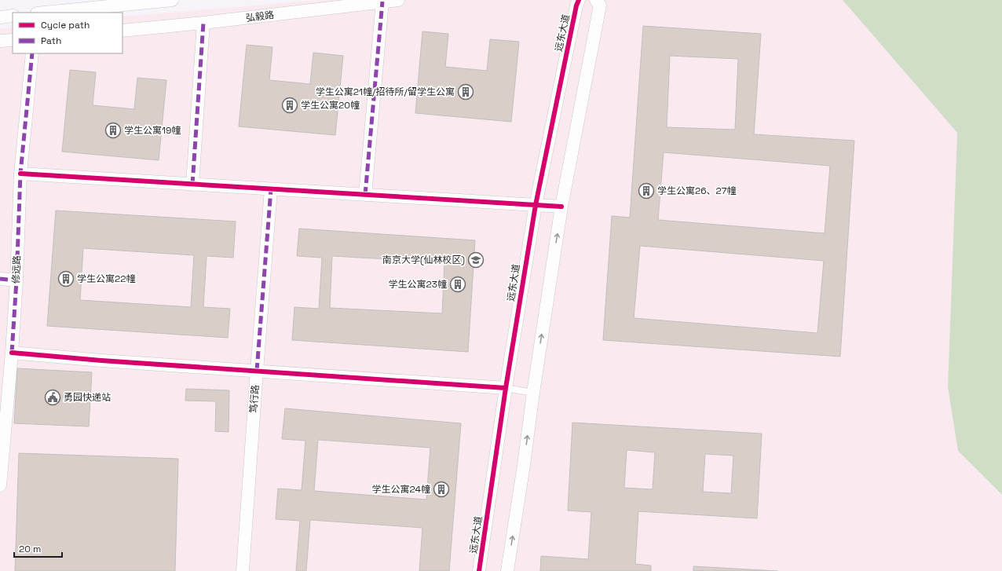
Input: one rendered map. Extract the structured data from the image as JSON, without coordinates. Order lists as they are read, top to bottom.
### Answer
{
  "streets": {
    "street": [
      "弘毅路",
      "远东大道",
      "修远路",
      "笃行路"
    ]
  },
  "places": {
    "building": [
      "学生公寓21幢/招待所/留学生公寓",
      "学生公寓20幢",
      "学生公寓19幢",
      "学生公寓26、27幢",
      "学生公寓22幢",
      "学生公寓23幢",
      "学生公寓24幢"
    ],
    "school or university": ["南京大学(仙林校区)"],
    "public building": ["勇园快递站"]
  },
  "legend": ["Cycle path", "Path"],
  "scale_bar": "20 m"
}
